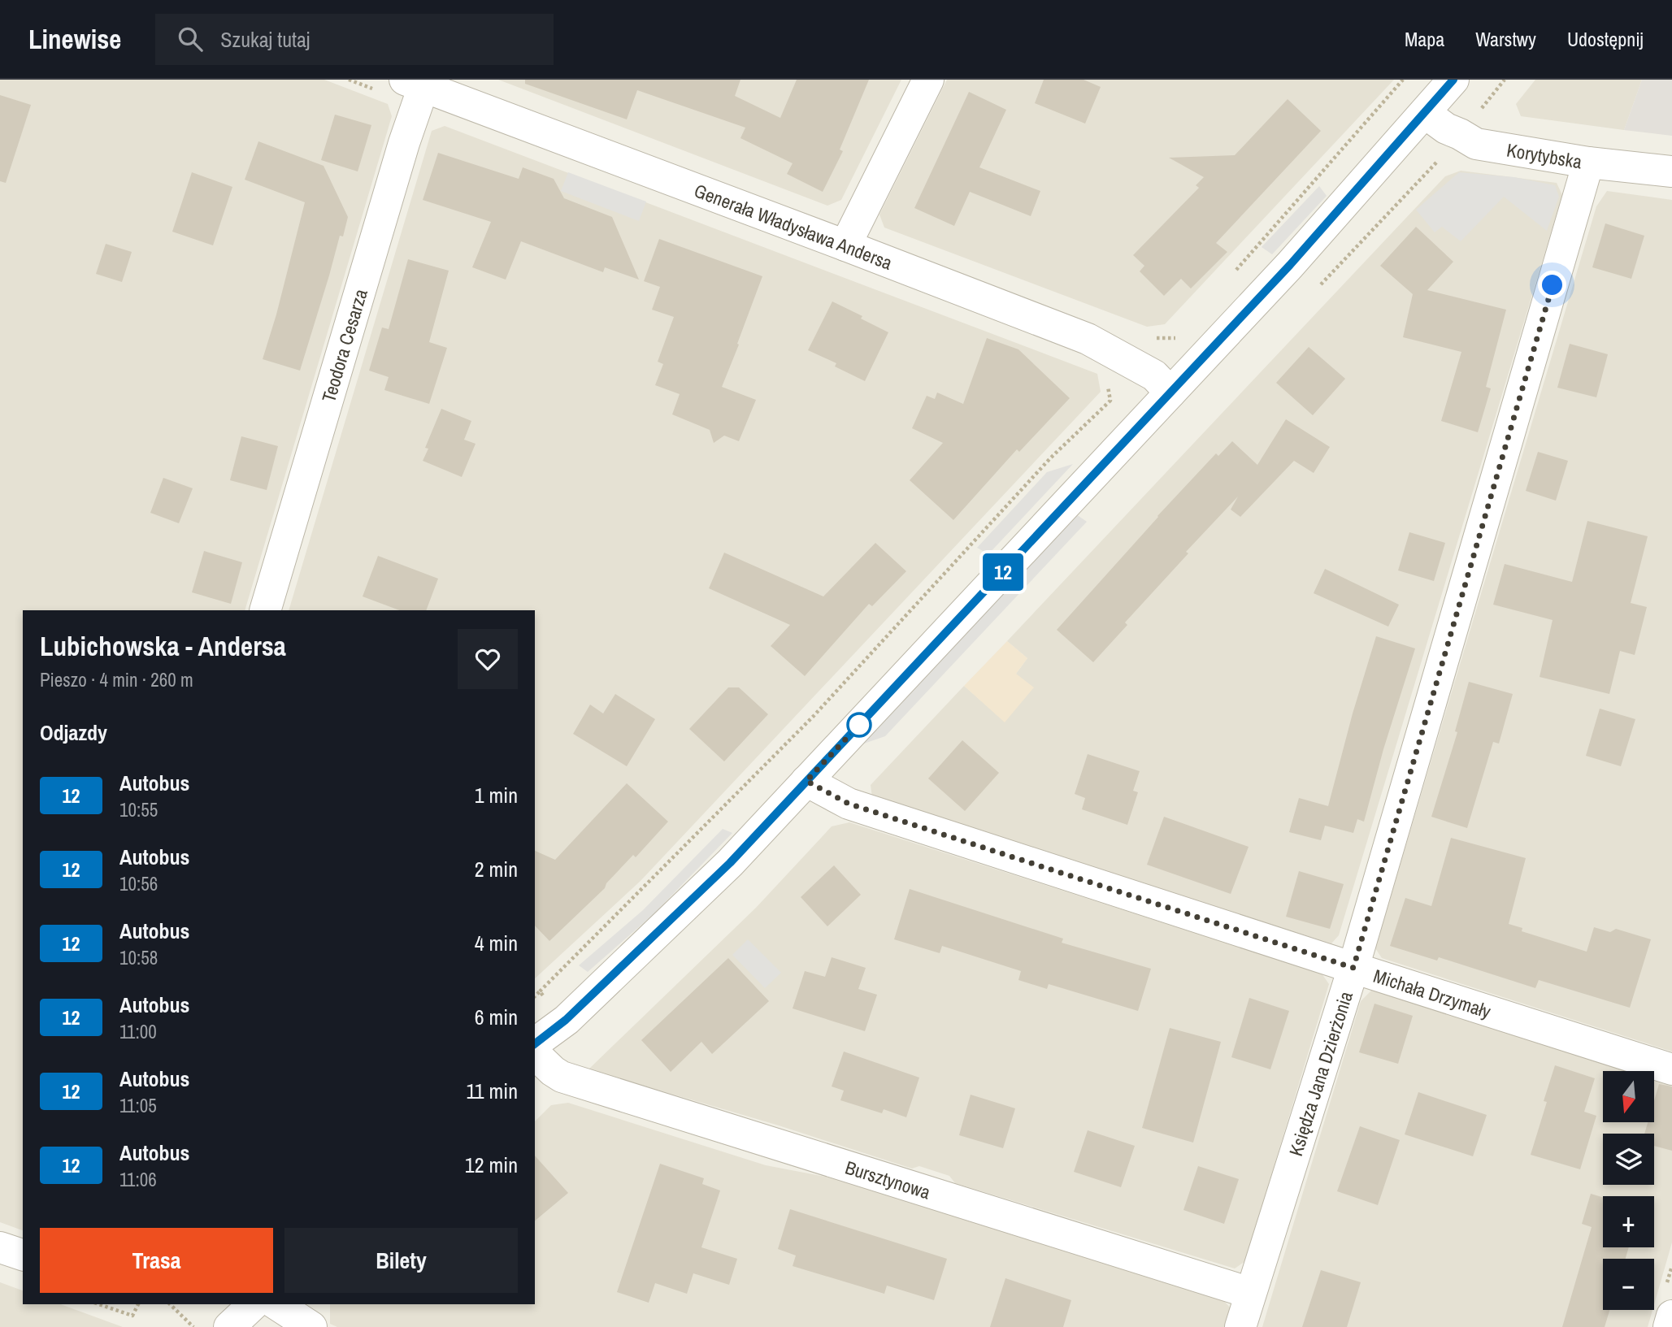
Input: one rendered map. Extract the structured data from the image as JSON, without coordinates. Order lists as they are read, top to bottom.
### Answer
{
  "streets": {
    "street": [
      "Korytybska",
      "Generała Władysława Andersa",
      "Teodora Cesarza",
      "Michała Drzymały",
      "Księdza Jana Dzierżonia",
      "Bursztynowa"
    ]
  },
  "crossings": [
    ["Korytybska", "Księdza Jana Dzierżonia"],
    ["Generała Władysława Andersa", "Teodora Cesarza"],
    ["Michała Drzymały", "Księdza Jana Dzierżonia"],
    ["Księdza Jana Dzierżonia", "Bursztynowa"]
  ],
  "lines": ["bus line 12"],
  "north": "bottom",
  "page": {
    "header": "Linewise",
    "search": "Szukaj tutaj",
    "nav": ["Mapa", "Warstwy", "Udostępnij"],
    "on_map": "12",
    "heading": [
      ["Lubichowska - Andersa", "Pieszo · 4 min · 260 m"],
      "Odjazdy"
    ],
    "list": [
      {
        "mark": "12",
        "name": "Autobus",
        "note": "10:55",
        "value": "1 min"
      },
      {
        "mark": "12",
        "name": "Autobus",
        "note": "10:56",
        "value": "2 min"
      },
      {
        "mark": "12",
        "name": "Autobus",
        "note": "10:58",
        "value": "4 min"
      },
      {
        "mark": "12",
        "name": "Autobus",
        "note": "11:00",
        "value": "6 min"
      },
      {
        "mark": "12",
        "name": "Autobus",
        "note": "11:05",
        "value": "11 min"
      },
      {
        "mark": "12",
        "name": "Autobus",
        "note": "11:06",
        "value": "12 min"
      }
    ],
    "map_buttons": ["+", "−"],
    "buttons": ["Trasa", "Bilety"]
  }
}
